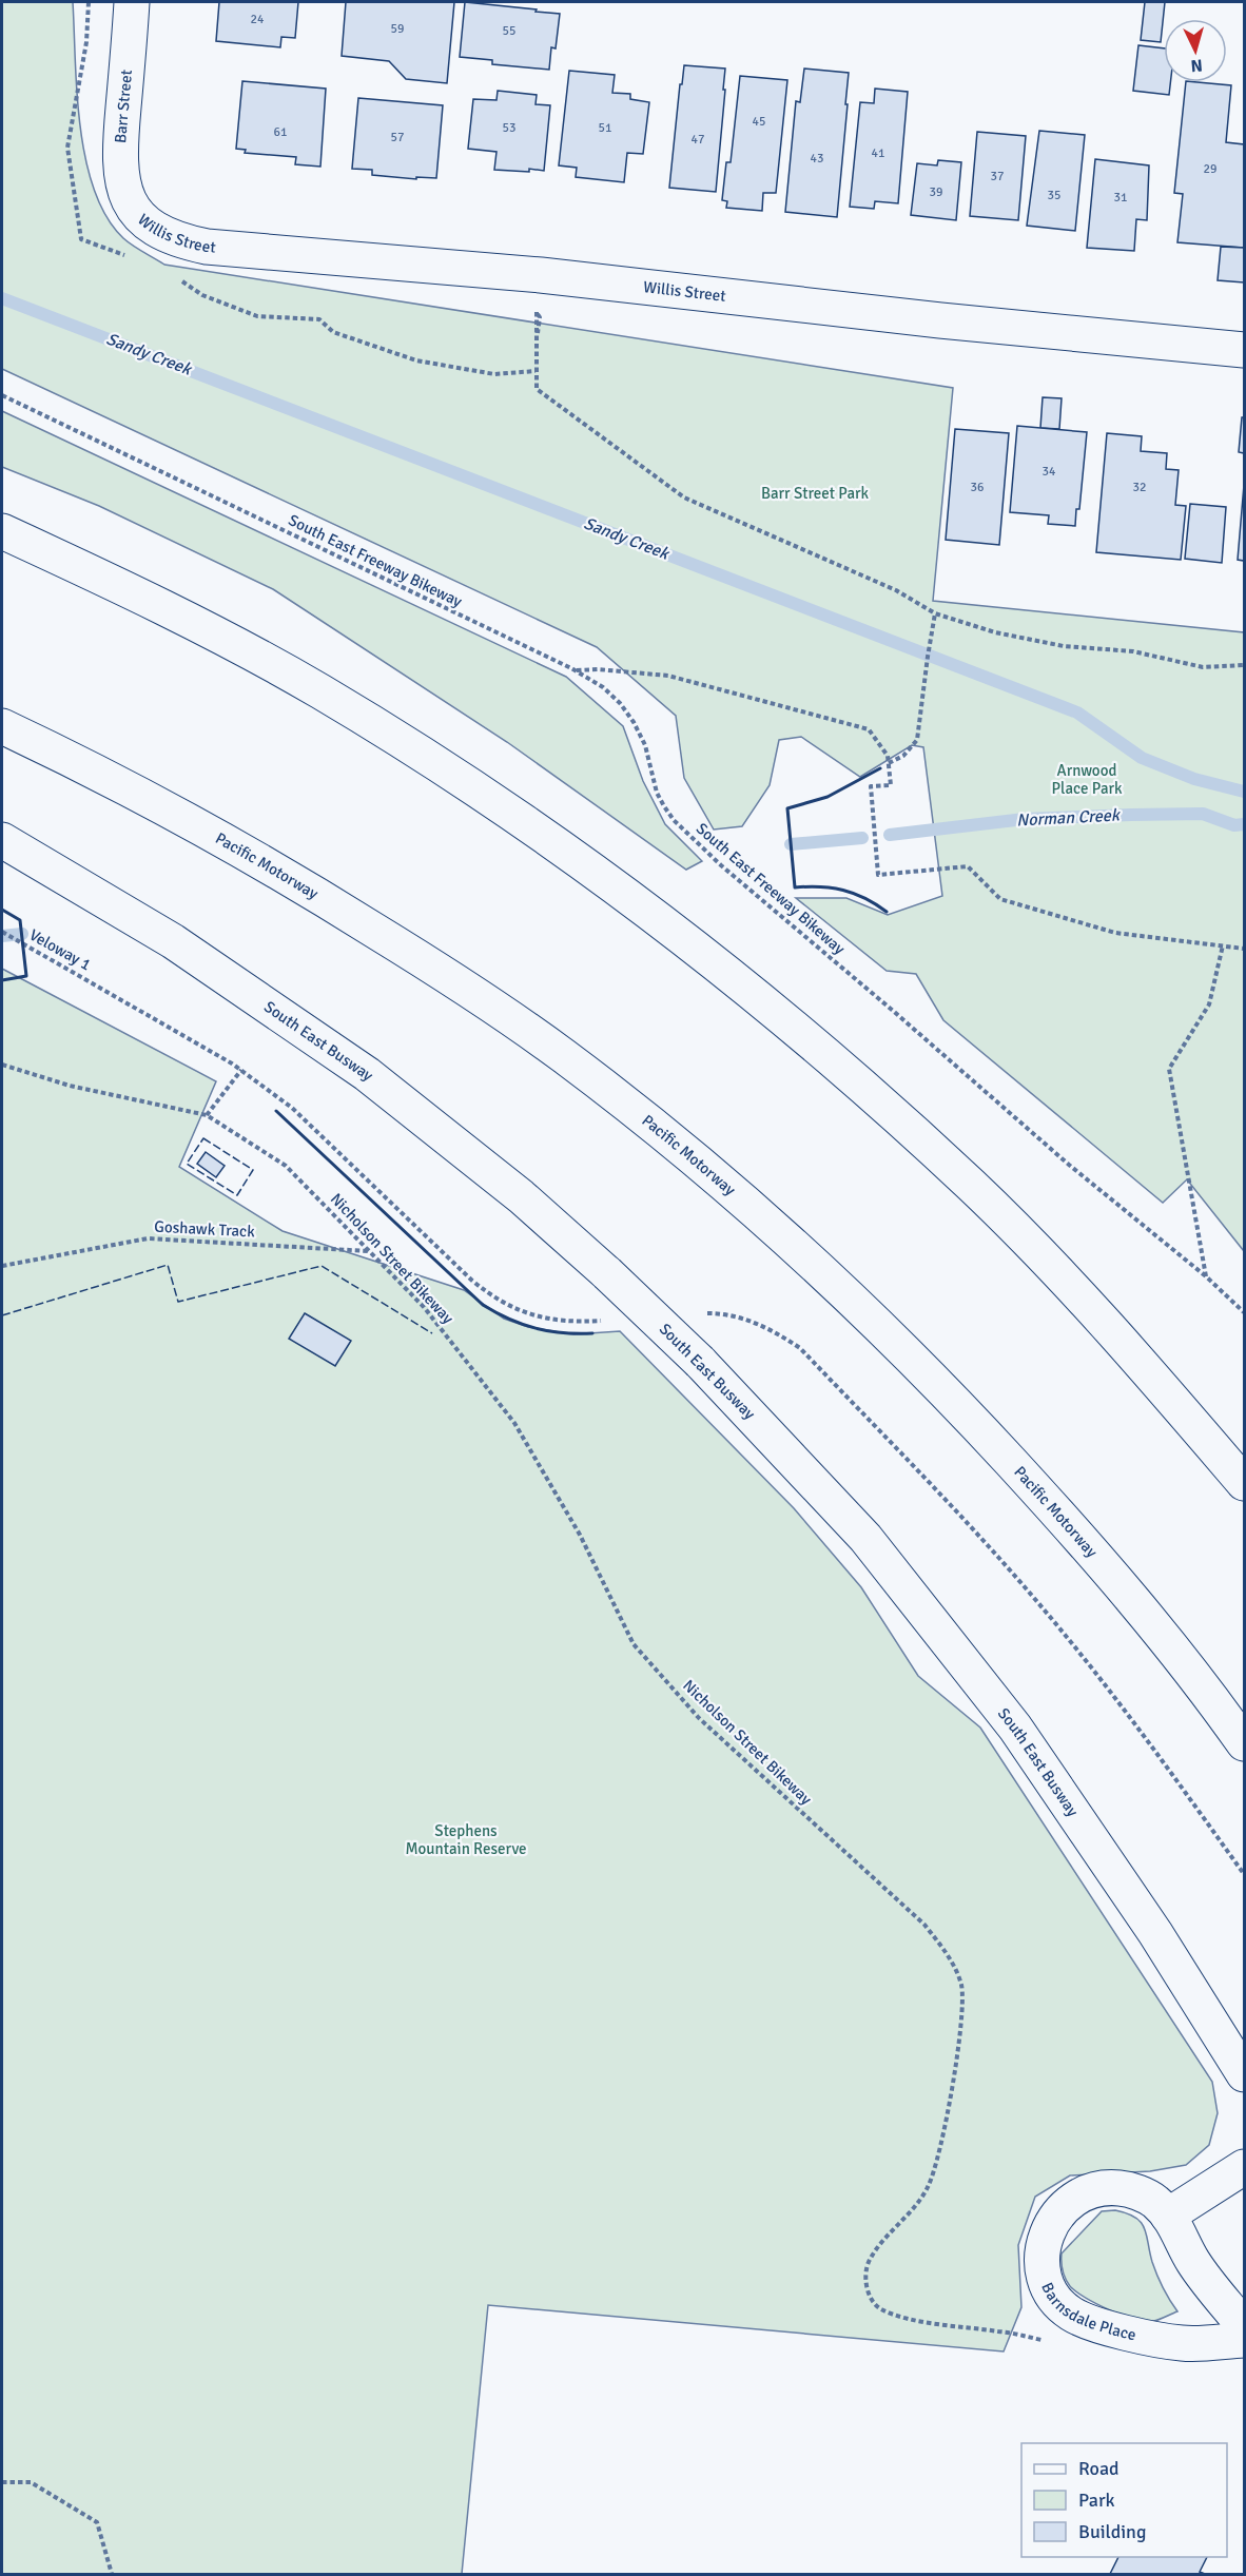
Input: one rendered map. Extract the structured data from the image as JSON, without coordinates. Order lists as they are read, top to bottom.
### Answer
{
  "streets": {
    "main road": [
      "Barr Street",
      "Willis Street",
      "Pacific Motorway",
      "South East Busway",
      "Barnsdale Place"
    ],
    "path": [
      "South East Freeway Bikeway",
      "Veloway 1",
      "Goshawk Track",
      "Nicholson Street Bikeway"
    ]
  },
  "crossings": [
    ["Barr Street", "Willis Street"],
    ["Goshawk Track", "Nicholson Street Bikeway"]
  ],
  "water": ["Sandy Creek", "Norman Creek"],
  "parks": ["Barr Street Park", "Arnwood Place Park", "Stephens Mountain Reserve"],
  "house_numbers": [
    "24",
    "59",
    "55",
    "45",
    "53",
    "51",
    "61",
    "57",
    "47",
    "41",
    "43",
    "29",
    "37",
    "39",
    "35",
    "31",
    "34",
    "36",
    "32"
  ],
  "legend": ["Road", "Park", "Building"],
  "north": "bottom"
}
